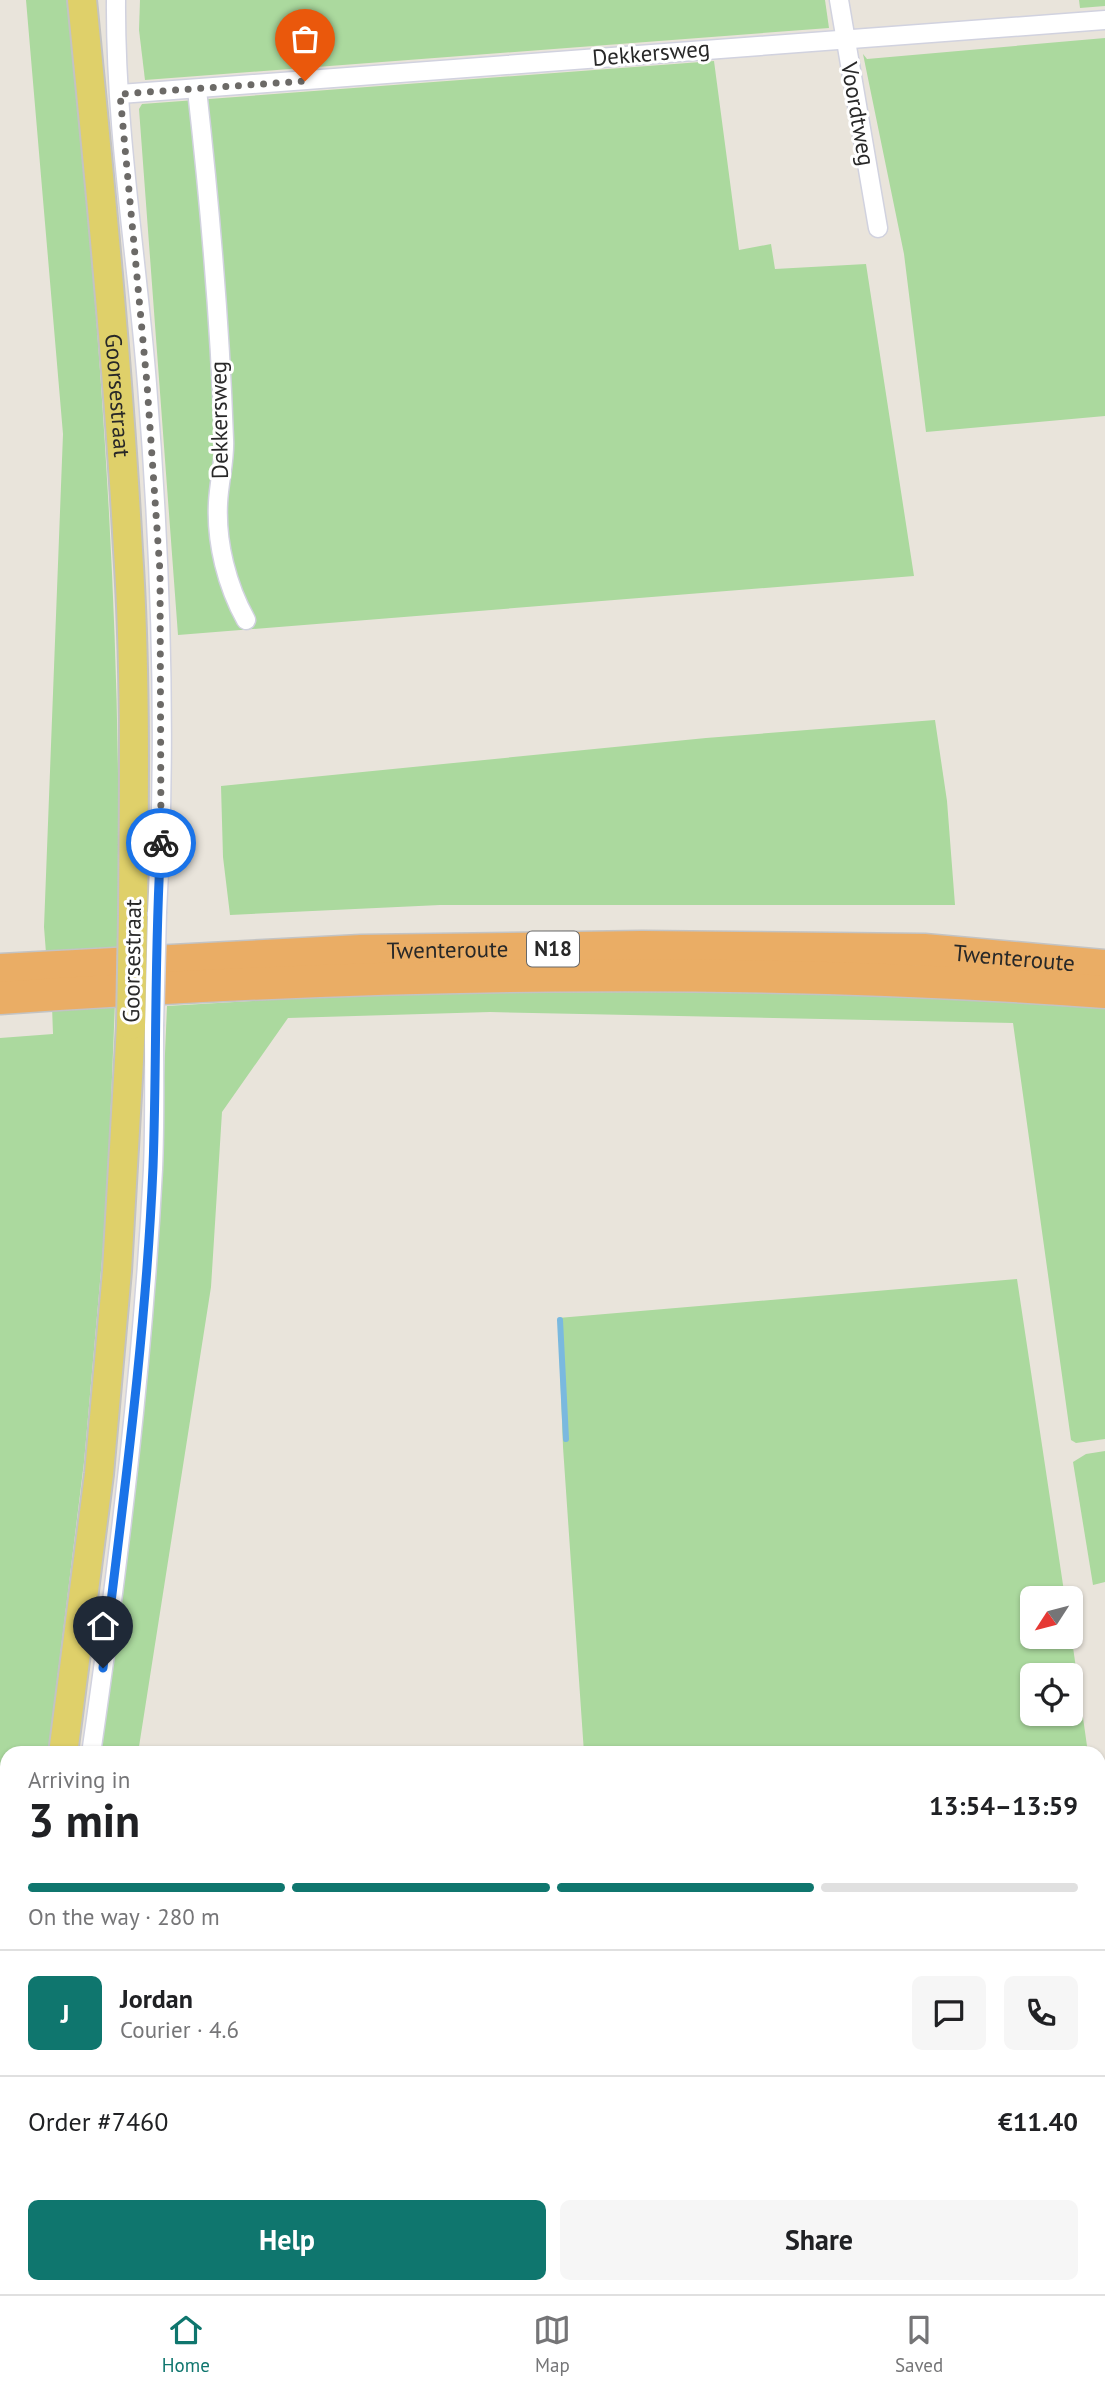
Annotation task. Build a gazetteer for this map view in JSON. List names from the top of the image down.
{
  "streets": {
    "highway": ["N18", "Twenteroute"],
    "main road": ["Goorsestraat"],
    "street": ["Dekkersweg", "Voordtweg"]
  },
  "crossings": [
    ["Dekkersweg", "Voordtweg"],
    ["Dekkersweg", "Goorsestraat"]
  ],
  "north": "bottom left",
  "page": {
    "heading": ["3 min", "Arriving in", "13:54–13:59"],
    "panel": [
      "Jordan",
      "Courier · 4.6",
      "Order #7460",
      "€11.40"
    ],
    "bar": "On the way · 280 m",
    "round": "J",
    "buttons": ["Help", "Share"],
    "tabs": ["Home", "Map", "Saved"]
  }
}
